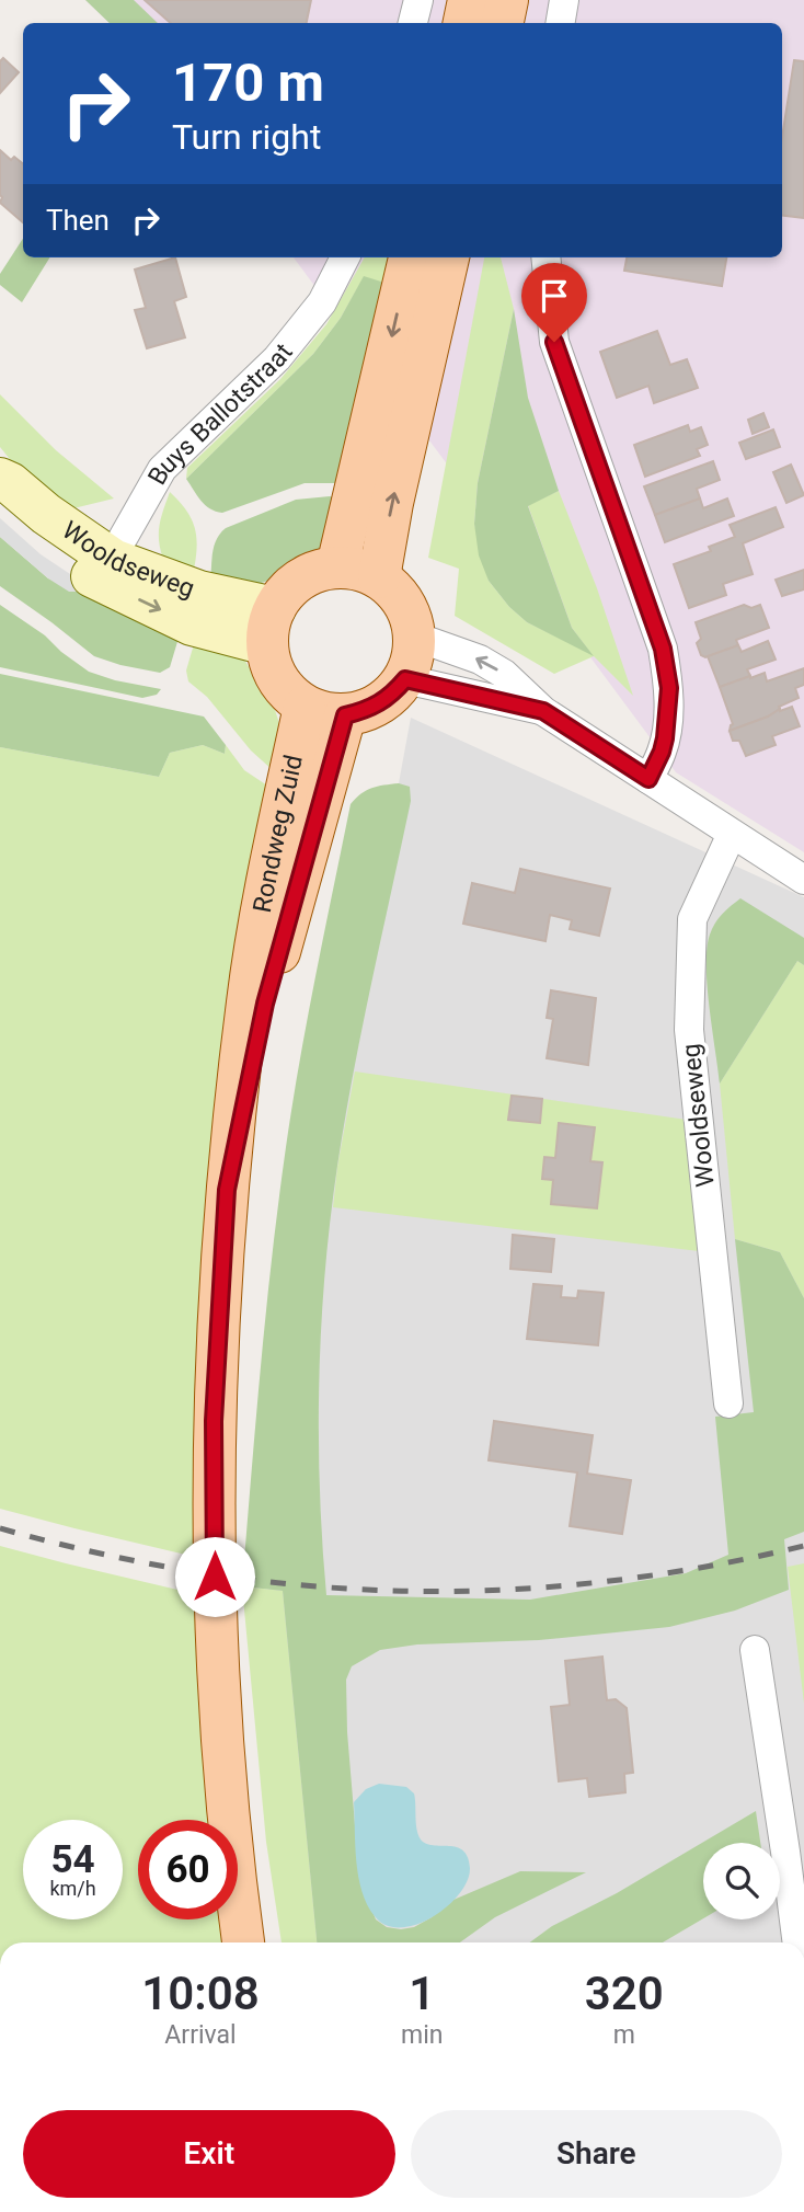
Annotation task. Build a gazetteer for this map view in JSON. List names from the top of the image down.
{
  "streets": {
    "main road": ["Wooldseweg", "Rondweg Zuid"],
    "street": ["Buys Ballotstraat"]
  },
  "crossings": [
    ["Buys Ballotstraat", "Wooldseweg"],
    ["Wooldseweg", "Rondweg Zuid"]
  ],
  "page": {
    "turn": ["170 m", "Turn right"],
    "then": "Then",
    "speed": "54 km/h",
    "limit": "60",
    "eta": [
      "10:08",
      "Arrival",
      "1",
      "min",
      "320",
      "m"
    ],
    "buttons": ["Exit", "Share"]
  }
}
